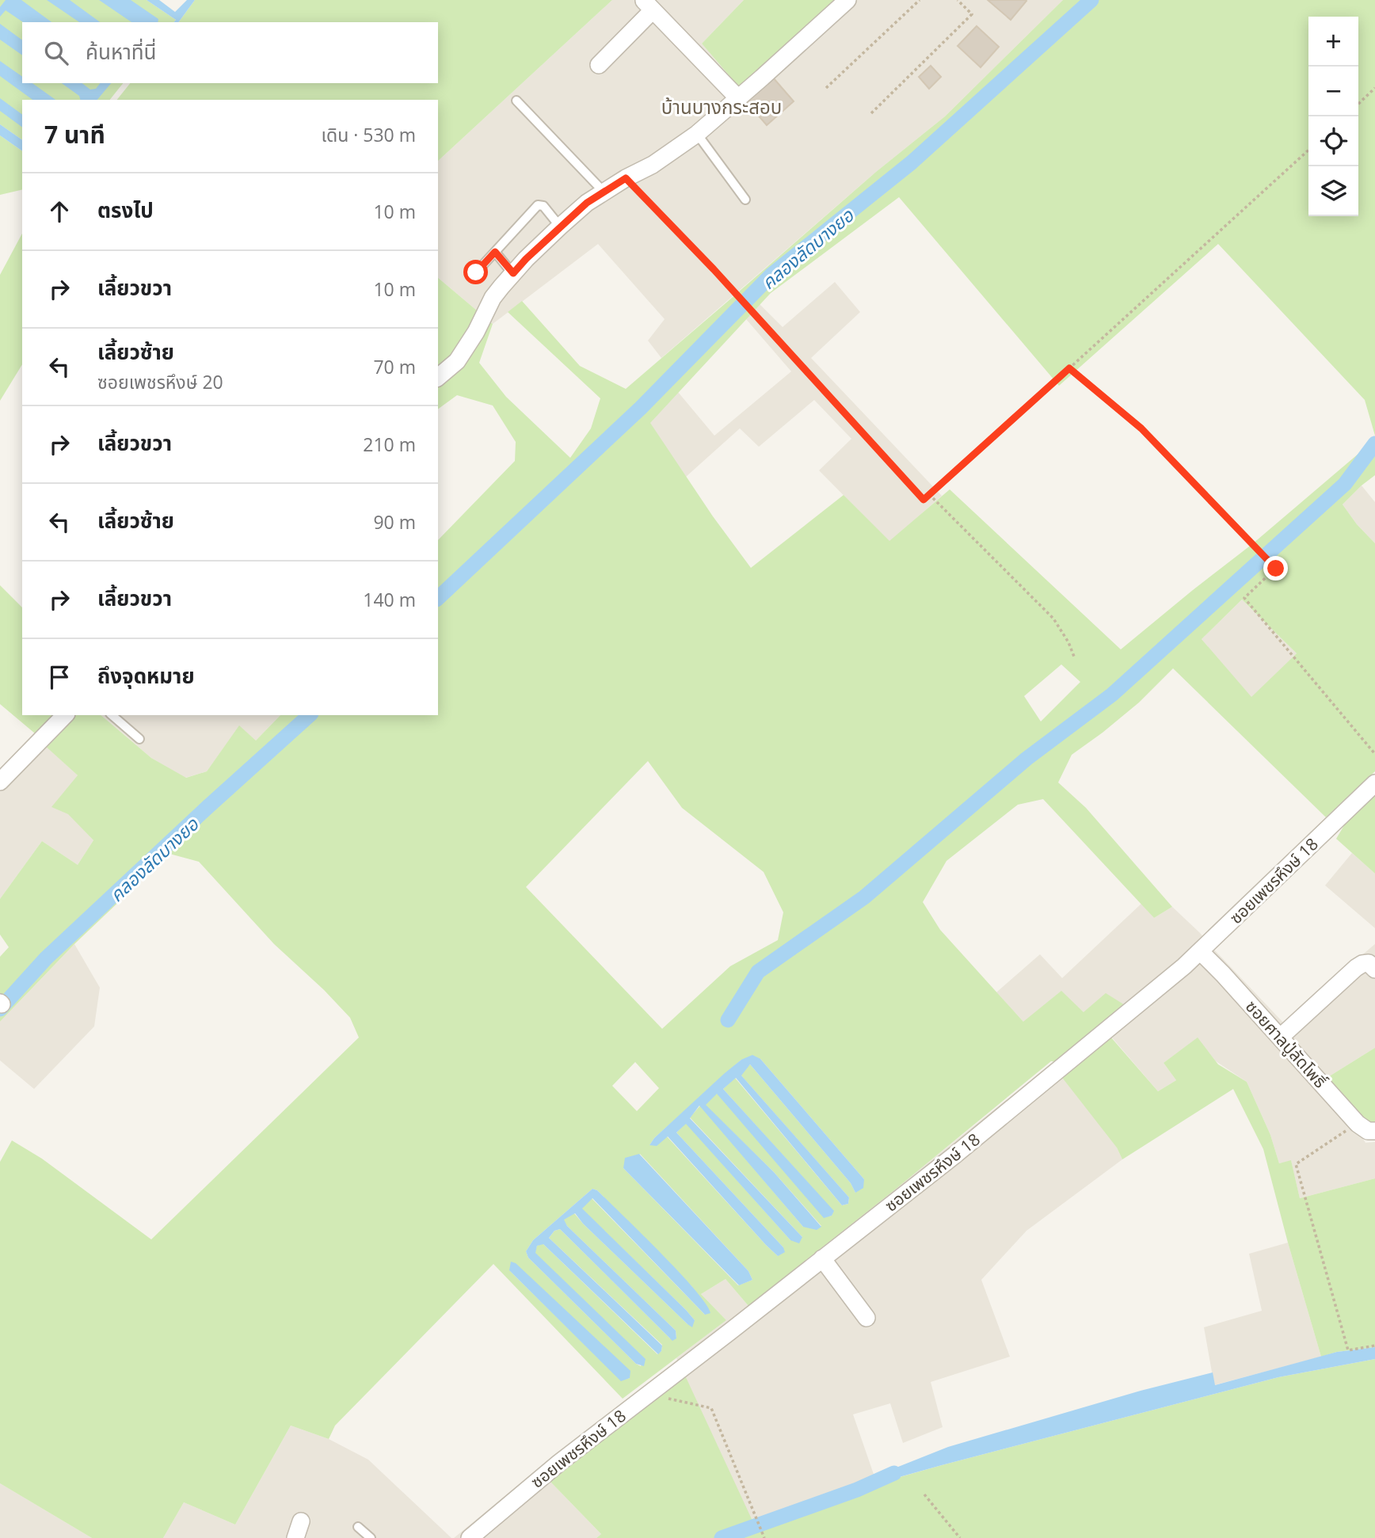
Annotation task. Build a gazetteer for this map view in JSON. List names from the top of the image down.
{
  "streets": {
    "street": ["ซอยเพชรหึงษ์ 18", "ซอยศาลปู่ลัดโพธิ์"]
  },
  "crossings": [
    ["ซอยเพชรหึงษ์ 18", "ซอยศาลปู่ลัดโพธิ์"]
  ],
  "districts": ["บ้านบางกระสอบ"],
  "water": ["คลองลัดบางยอ"],
  "page": {
    "map_buttons": ["+", "−"],
    "search": "ค้นหาที่นี่",
    "heading": ["7 นาที", "เดิน · 530 m"],
    "list": [
      ["ตรงไป", "10 m"],
      ["เลี้ยวขวา", "10 m"],
      ["เลี้ยวซ้าย", "ซอยเพชรหึงษ์ 20", "70 m"],
      ["เลี้ยวขวา", "210 m"],
      ["เลี้ยวซ้าย", "90 m"],
      ["เลี้ยวขวา", "140 m"],
      "ถึงจุดหมาย"
    ]
  }
}
